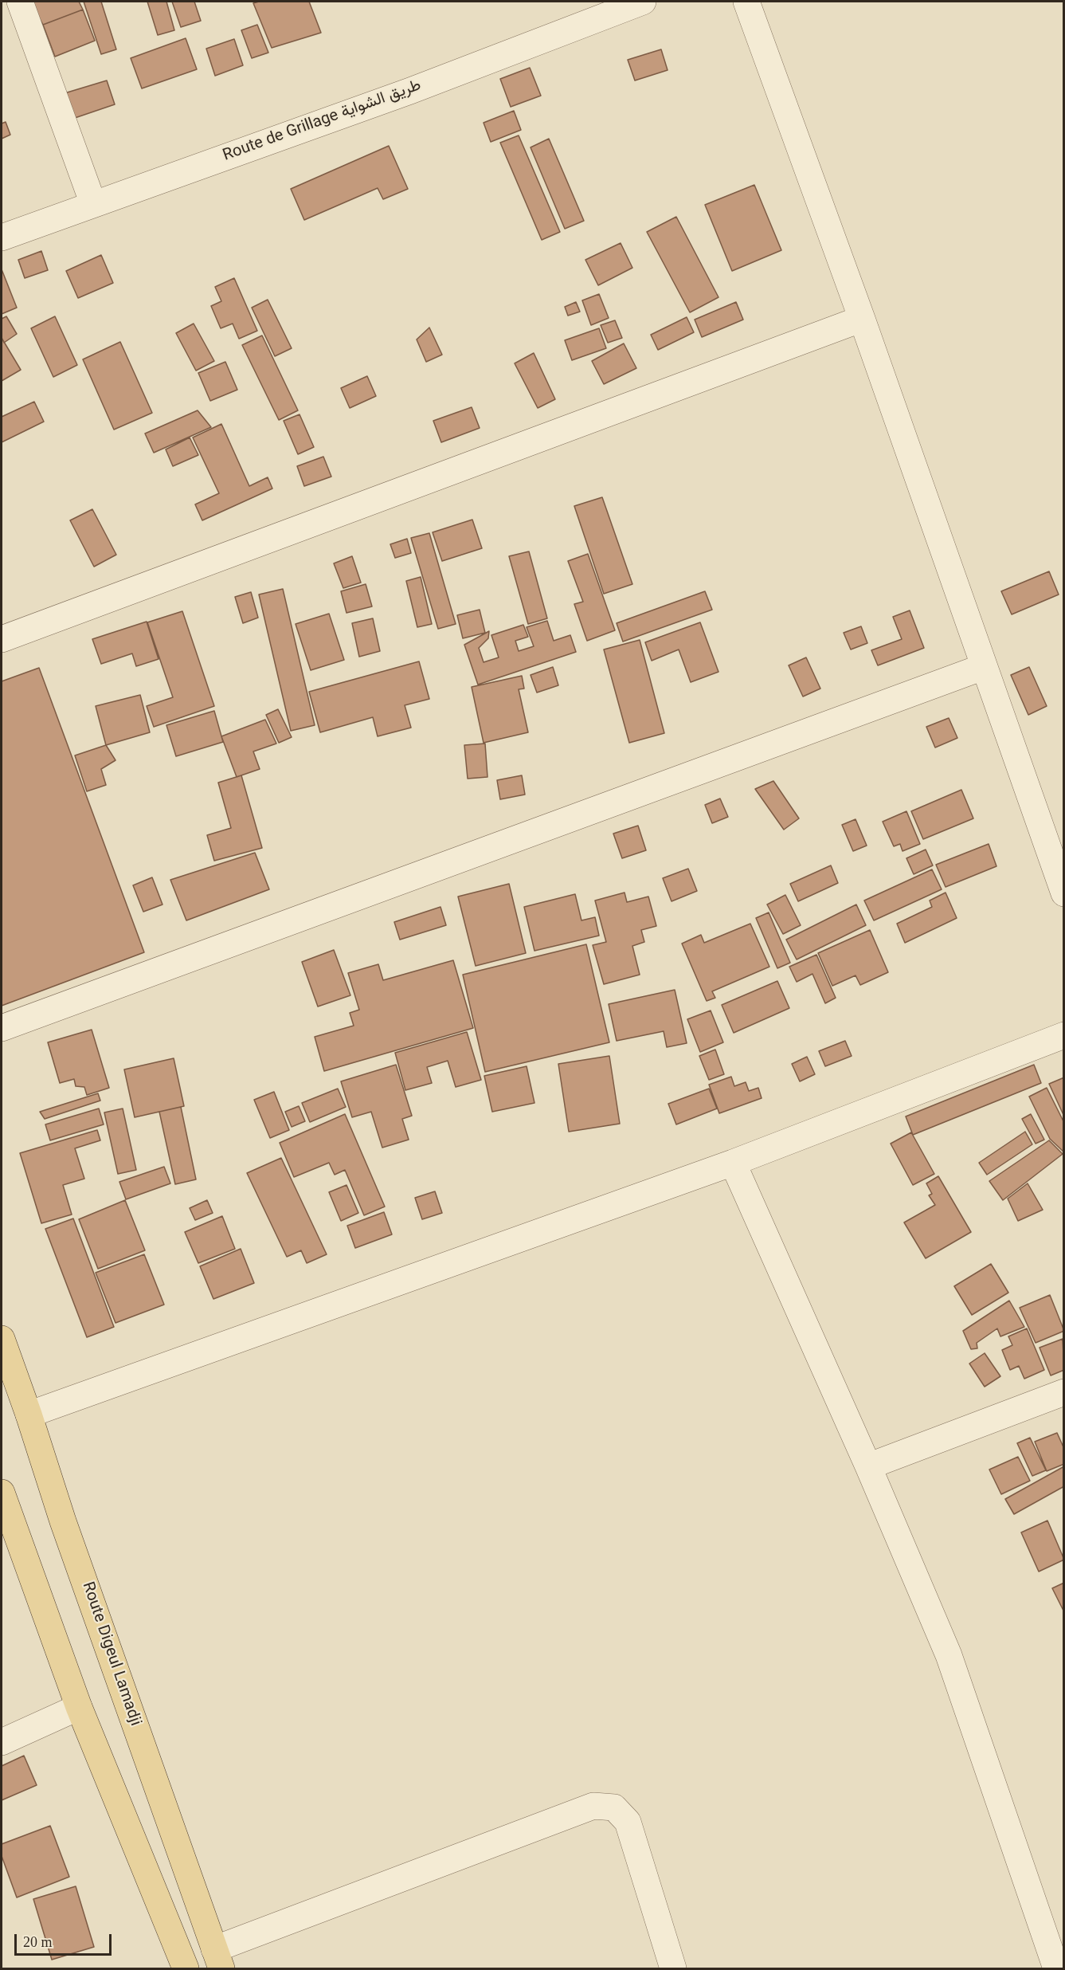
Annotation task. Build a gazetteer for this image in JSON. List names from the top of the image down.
{
  "streets": {
    "main road": ["Route Digeul Lamadji"],
    "street": ["Route de Grillage طريق الشواية"]
  },
  "scale_bar": "20 m"
}
